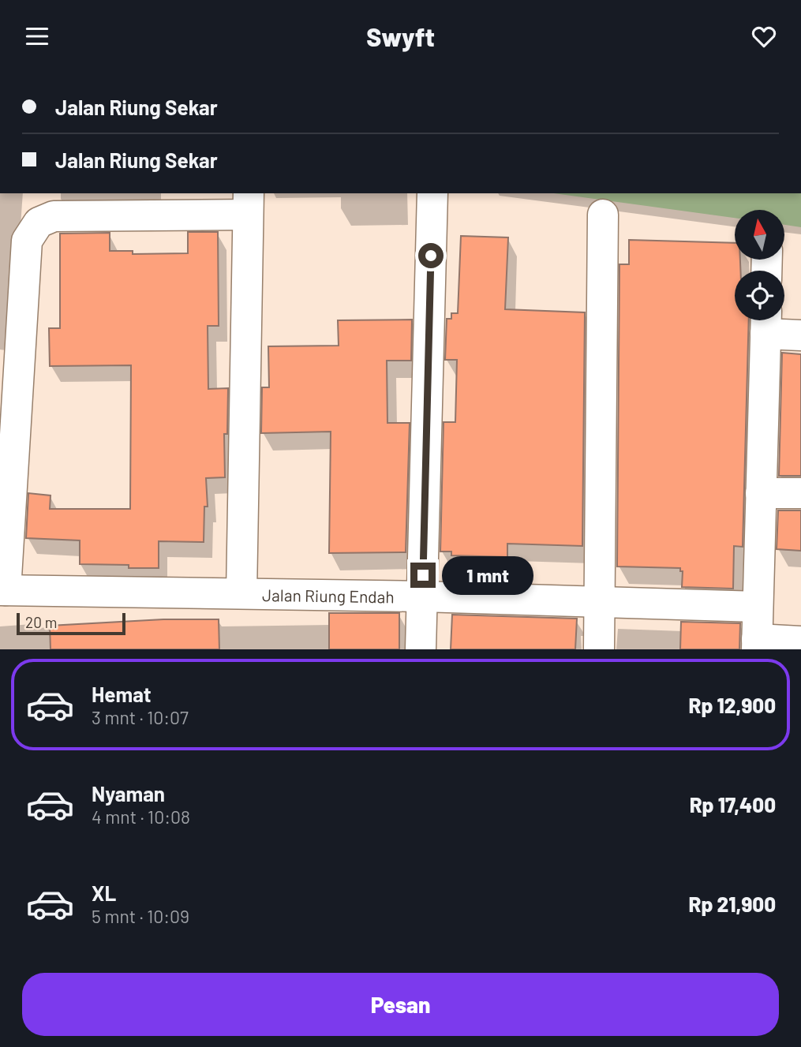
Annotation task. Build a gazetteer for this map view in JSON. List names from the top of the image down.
{
  "streets": {
    "street": ["Jalan Riung Endah"]
  },
  "scale_bar": "20 m",
  "north": "top",
  "page": {
    "header": "Swyft",
    "banner": ["Jalan Riung Sekar", "Jalan Riung Sekar"],
    "bubble": "1 mnt",
    "scale": "20 m",
    "list": [
      {
        "name": "Hemat",
        "note": "3 mnt · 10:07",
        "value": "Rp 12,900"
      },
      {
        "name": "Nyaman",
        "note": "4 mnt · 10:08",
        "value": "Rp 17,400"
      },
      {
        "name": "XL",
        "note": "5 mnt · 10:09",
        "value": "Rp 21,900"
      }
    ],
    "buttons": "Pesan"
  }
}
